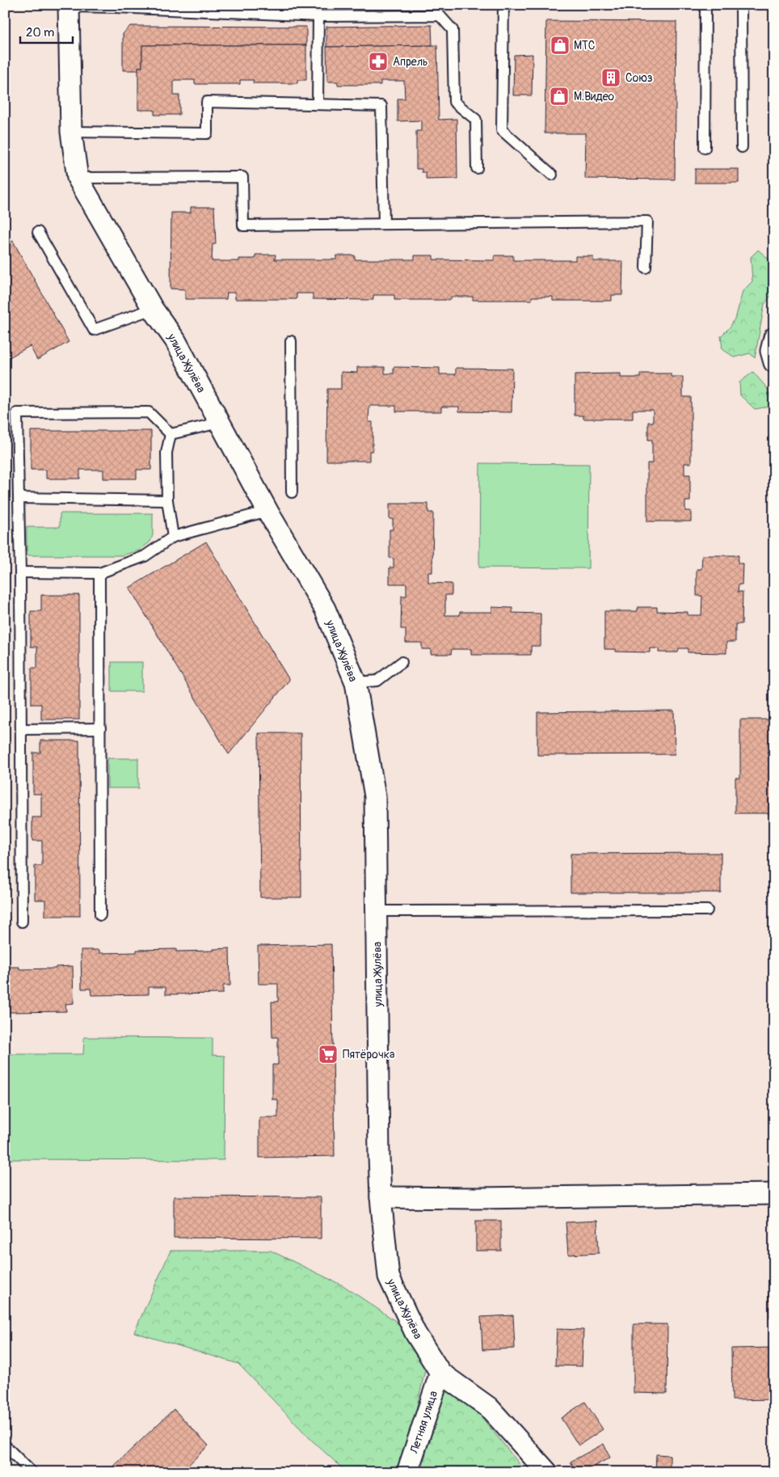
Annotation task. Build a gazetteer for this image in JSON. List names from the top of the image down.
{
  "streets": {
    "street": ["улица Жулёва", "Летняя улица"]
  },
  "crossings": [
    ["улица Жулёва", "Летняя улица"]
  ],
  "places": {
    "shop": ["МТС", "М.Видео"],
    "pharmacy": ["Апрель"],
    "building": ["Союз"],
    "supermarket": ["Пятёрочка"]
  },
  "scale_bar": "20 m"
}
